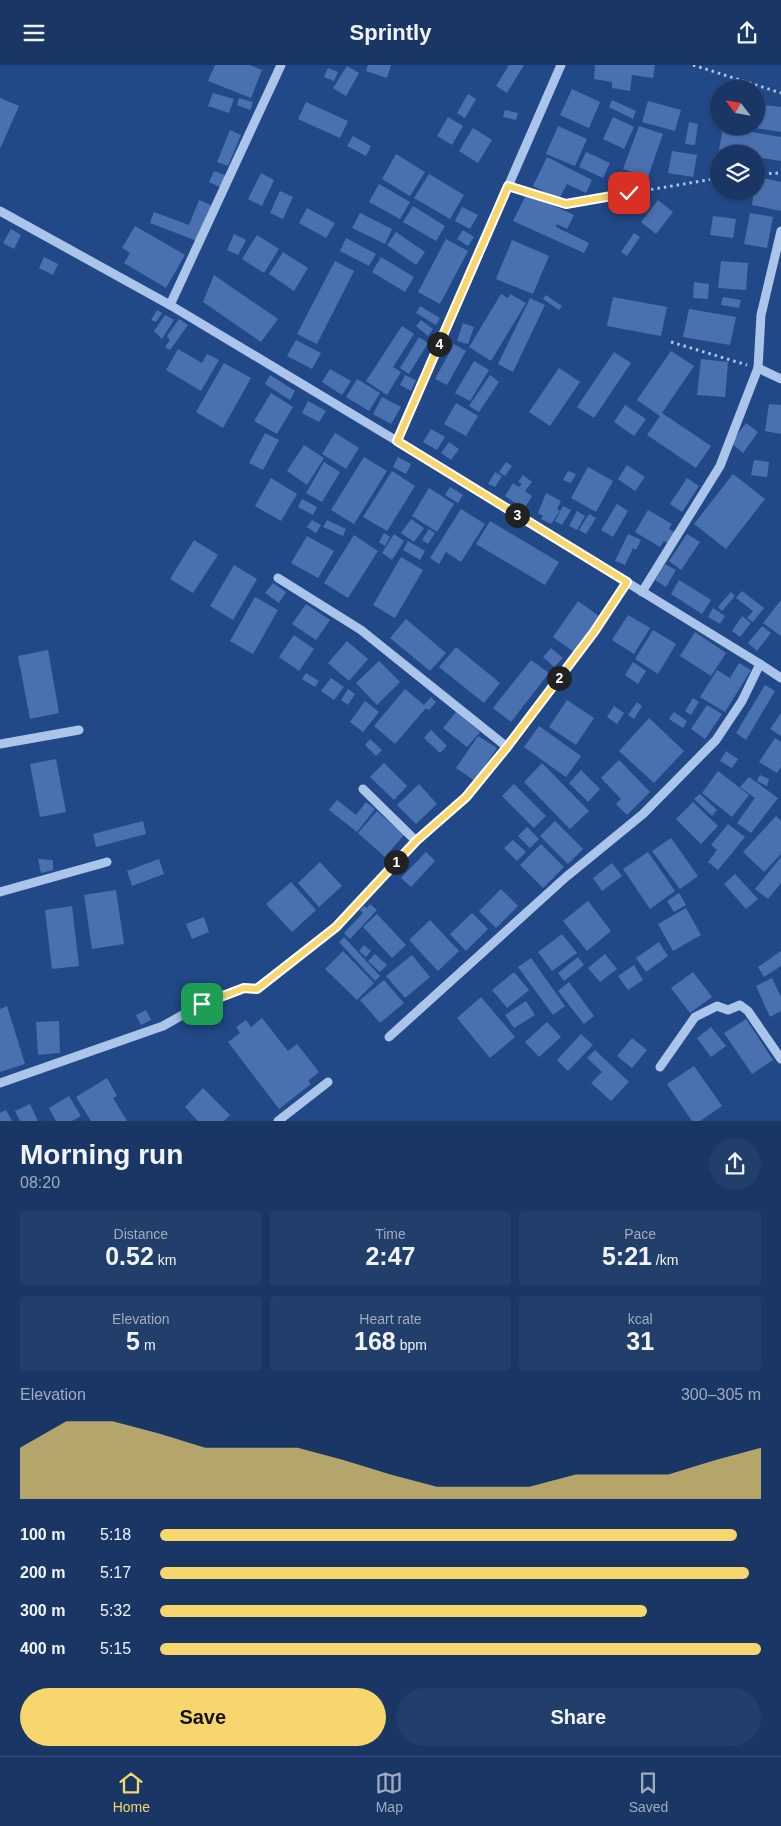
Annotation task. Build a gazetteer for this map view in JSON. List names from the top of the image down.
{
  "north": "top left",
  "page": {
    "header": "Sprintly",
    "pins": [
      "4",
      "3",
      "2",
      "1"
    ],
    "heading": ["Morning run", "08:20"],
    "stats": [
      ["Distance", "0.52 km"],
      ["Time", "2:47"],
      ["Pace", "5:21 /km"],
      ["Elevation", "5 m"],
      ["Heart rate", "168 bpm"],
      ["kcal", "31"]
    ],
    "chart": ["Elevation", "300–305 m"],
    "list": [
      {
        "name": "100 m",
        "note": "5:18"
      },
      {
        "name": "200 m",
        "note": "5:17"
      },
      {
        "name": "300 m",
        "note": "5:32"
      },
      {
        "name": "400 m",
        "note": "5:15"
      }
    ],
    "buttons": ["Save", "Share"],
    "tabs": ["Home", "Map", "Saved"]
  }
}
